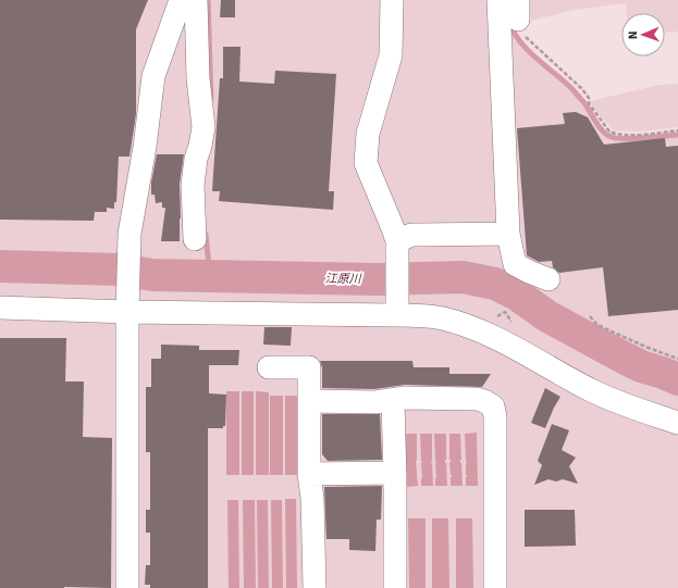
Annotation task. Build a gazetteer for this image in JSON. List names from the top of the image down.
{
  "water": ["江原川"],
  "north": "left"
}
